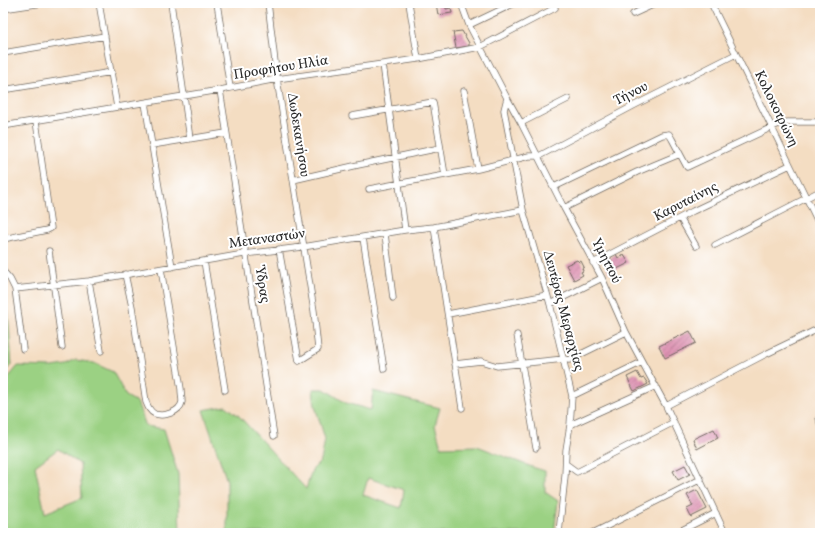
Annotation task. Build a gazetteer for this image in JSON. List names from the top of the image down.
{
  "streets": {
    "street": [
      "Προφήτου Ηλία",
      "Τήνου",
      "Κολοκοτρώνη",
      "Δωδεκανήσου",
      "Καρυταίνης",
      "Μεταναστών",
      "Υμηττού",
      "Ύδρας",
      "Δευτέρας Μεραρχίας"
    ]
  },
  "crossings": [
    ["Προφήτου Ηλία", "Δωδεκανήσου"],
    ["Προφήτου Ηλία", "Υμηττού"],
    ["Προφήτου Ηλία", "Ύδρας"],
    ["Τήνου", "Κολοκοτρώνη"],
    ["Τήνου", "Υμηττού"],
    ["Τήνου", "Δευτέρας Μεραρχίας"],
    ["Κολοκοτρώνη", "Καρυταίνης"],
    ["Δωδεκανήσου", "Μεταναστών"],
    ["Καρυταίνης", "Υμηττού"],
    ["Μεταναστών", "Ύδρας"],
    ["Μεταναστών", "Δευτέρας Μεραρχίας"],
    ["Υμηττού", "Δευτέρας Μεραρχίας"]
  ]
}
